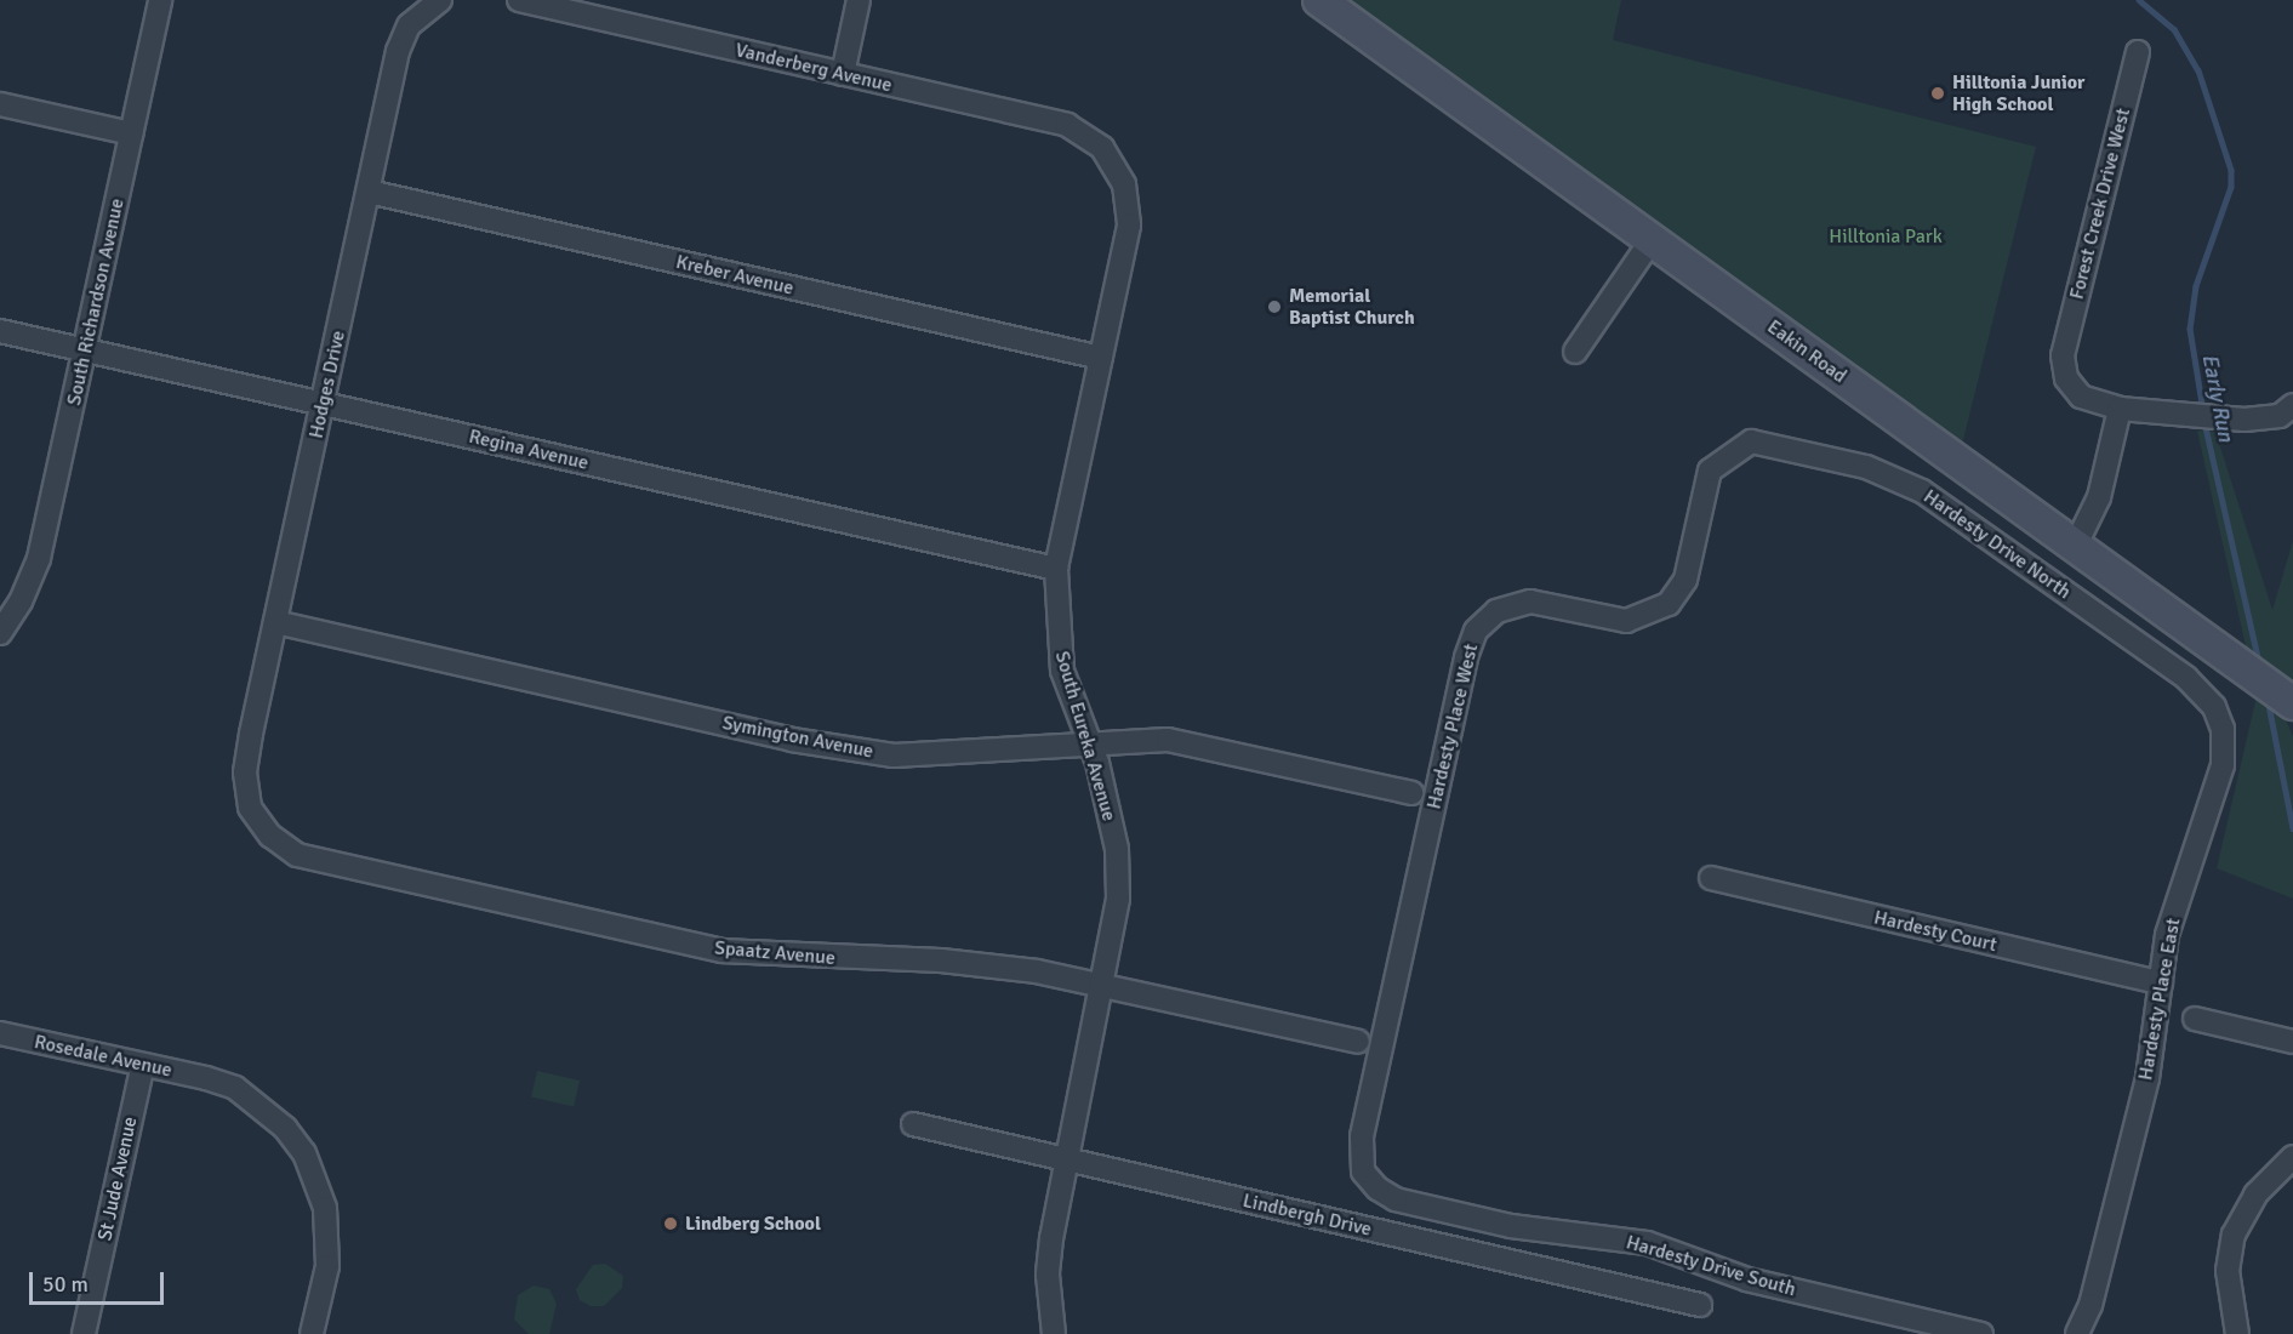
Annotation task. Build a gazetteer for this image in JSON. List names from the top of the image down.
{
  "streets": {
    "street": [
      "Vanderberg Avenue",
      "Forest Creek Drive West",
      "Kreber Avenue",
      "South Richardson Avenue",
      "Eakin Road",
      "Hodges Drive",
      "Regina Avenue",
      "Hardesty Drive North",
      "Hardesty Place West",
      "South Eureka Avenue",
      "Symington Avenue",
      "Hardesty Court",
      "Spaatz Avenue",
      "Hardesty Place East",
      "Rosedale Avenue",
      "St Jude Avenue",
      "Lindbergh Drive",
      "Hardesty Drive South"
    ]
  },
  "crossings": [
    ["Vanderberg Avenue", "South Eureka Avenue"],
    ["Kreber Avenue", "Hodges Drive"],
    ["Kreber Avenue", "South Eureka Avenue"],
    ["South Richardson Avenue", "Regina Avenue"],
    ["Hodges Drive", "Regina Avenue"],
    ["Hodges Drive", "Symington Avenue"],
    ["Hodges Drive", "Spaatz Avenue"],
    ["Regina Avenue", "South Eureka Avenue"],
    ["Hardesty Drive North", "Hardesty Place West"],
    ["Hardesty Drive North", "Hardesty Place East"],
    ["Hardesty Place West", "Hardesty Drive South"],
    ["South Eureka Avenue", "Symington Avenue"],
    ["South Eureka Avenue", "Spaatz Avenue"],
    ["South Eureka Avenue", "Lindbergh Drive"],
    ["Hardesty Court", "Hardesty Place East"],
    ["Rosedale Avenue", "St Jude Avenue"]
  ],
  "water": ["Early Run"],
  "parks": ["Hilltonia Park"],
  "places": ["Hilltonia Junior High School", "Memorial Baptist Church", "Lindberg School"],
  "scale_bar": "50 m"
}
